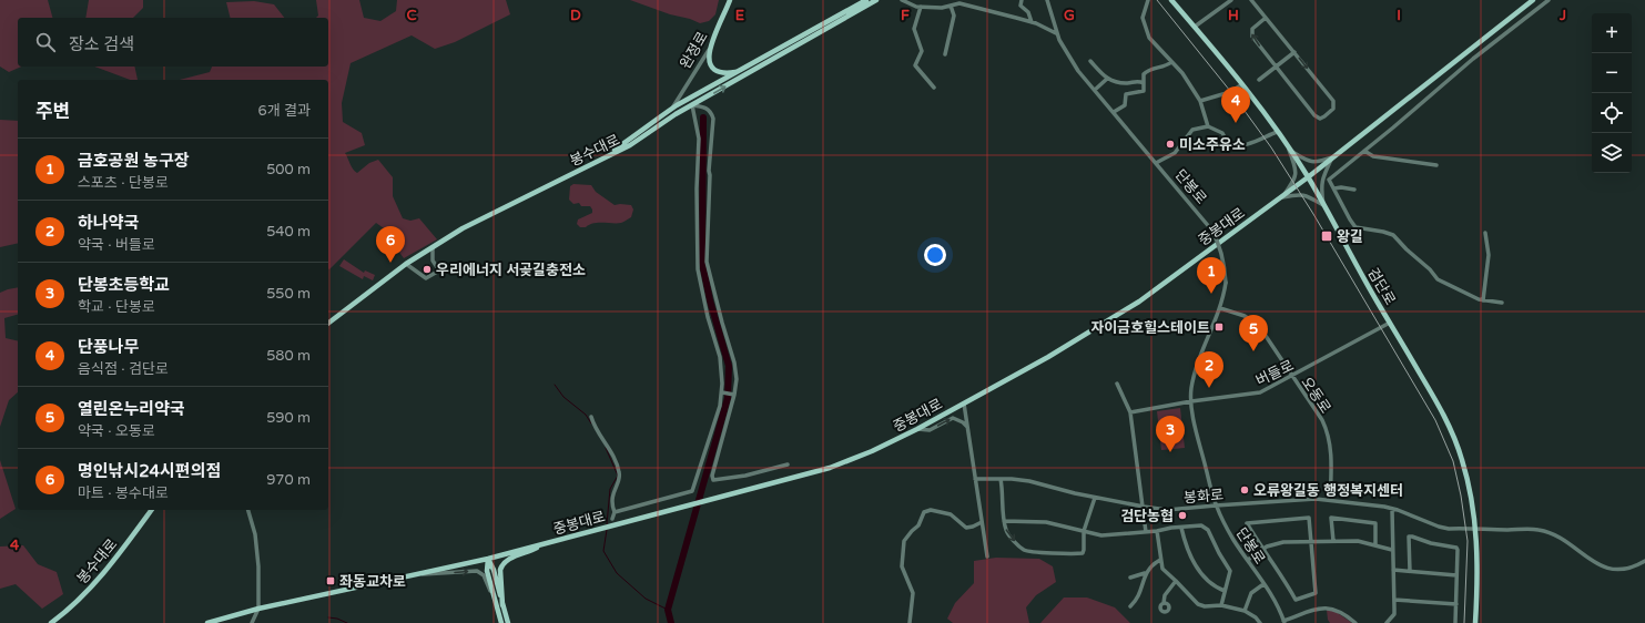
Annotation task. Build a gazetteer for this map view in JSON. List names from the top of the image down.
{
  "streets": {
    "main road": [
      "완정로",
      "봉수대로",
      "중봉대로",
      "검단로"
    ],
    "street": [
      "단봉로",
      "버들로",
      "오동로",
      "봉화로"
    ]
  },
  "crossings": [
    ["단봉로", "버들로"],
    ["단봉로", "오동로"],
    ["단봉로", "봉화로"],
    ["중봉대로", "검단로"],
    ["검단로", "버들로"],
    ["검단로", "봉화로"],
    ["버들로", "오동로"],
    ["오동로", "봉화로"]
  ],
  "places": {
    "other": [
      "미소주유소",
      "우리에너지 서곶길충전소",
      "오류왕길동 행정복지센터",
      "검단농협"
    ],
    "transit": ["왕길", "자이금호힐스테이트", "좌동교차로"]
  },
  "page": {
    "map_buttons": ["+", "−"],
    "search": "장소 검색",
    "heading": ["주변", "6개 결과"],
    "pins": [
      "4",
      "6",
      "1",
      "5",
      "2",
      "3"
    ],
    "list": [
      {
        "mark": "1",
        "name": "금호공원 농구장",
        "note": "스포츠 · 단봉로",
        "value": "500 m"
      },
      {
        "mark": "2",
        "name": "하나약국",
        "note": "약국 · 버들로",
        "value": "540 m"
      },
      {
        "mark": "3",
        "name": "단봉초등학교",
        "note": "학교 · 단봉로",
        "value": "550 m"
      },
      {
        "mark": "4",
        "name": "단풍나무",
        "note": "음식점 · 검단로",
        "value": "580 m"
      },
      {
        "mark": "5",
        "name": "열린온누리약국",
        "note": "약국 · 오동로",
        "value": "590 m"
      },
      {
        "mark": "6",
        "name": "명인낚시24시편의점",
        "note": "마트 · 봉수대로",
        "value": "970 m"
      }
    ]
  },
  "grid": {
    "columns": [
      "C",
      "D",
      "E",
      "F",
      "G",
      "H",
      "I",
      "J"
    ],
    "rows": ["4"]
  }
}
